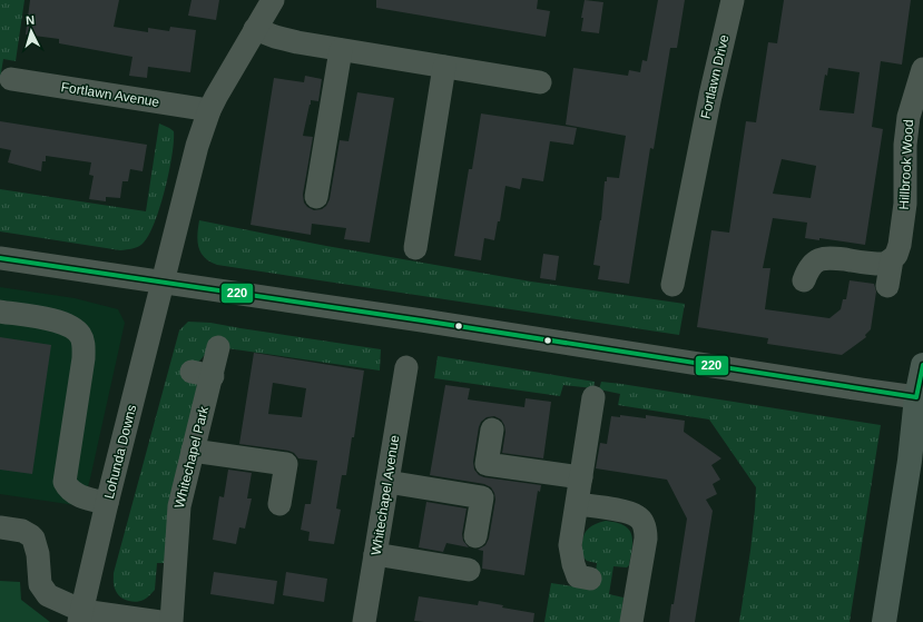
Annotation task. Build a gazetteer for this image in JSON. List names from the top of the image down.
{
  "streets": {
    "street": [
      "Fortlawn Drive",
      "Fortlawn Avenue",
      "Hillbrook Wood",
      "Lohunda Downs",
      "Whitechapel Park",
      "Whitechapel Avenue"
    ]
  },
  "lines": ["transit line 220"],
  "north": "top"
}
